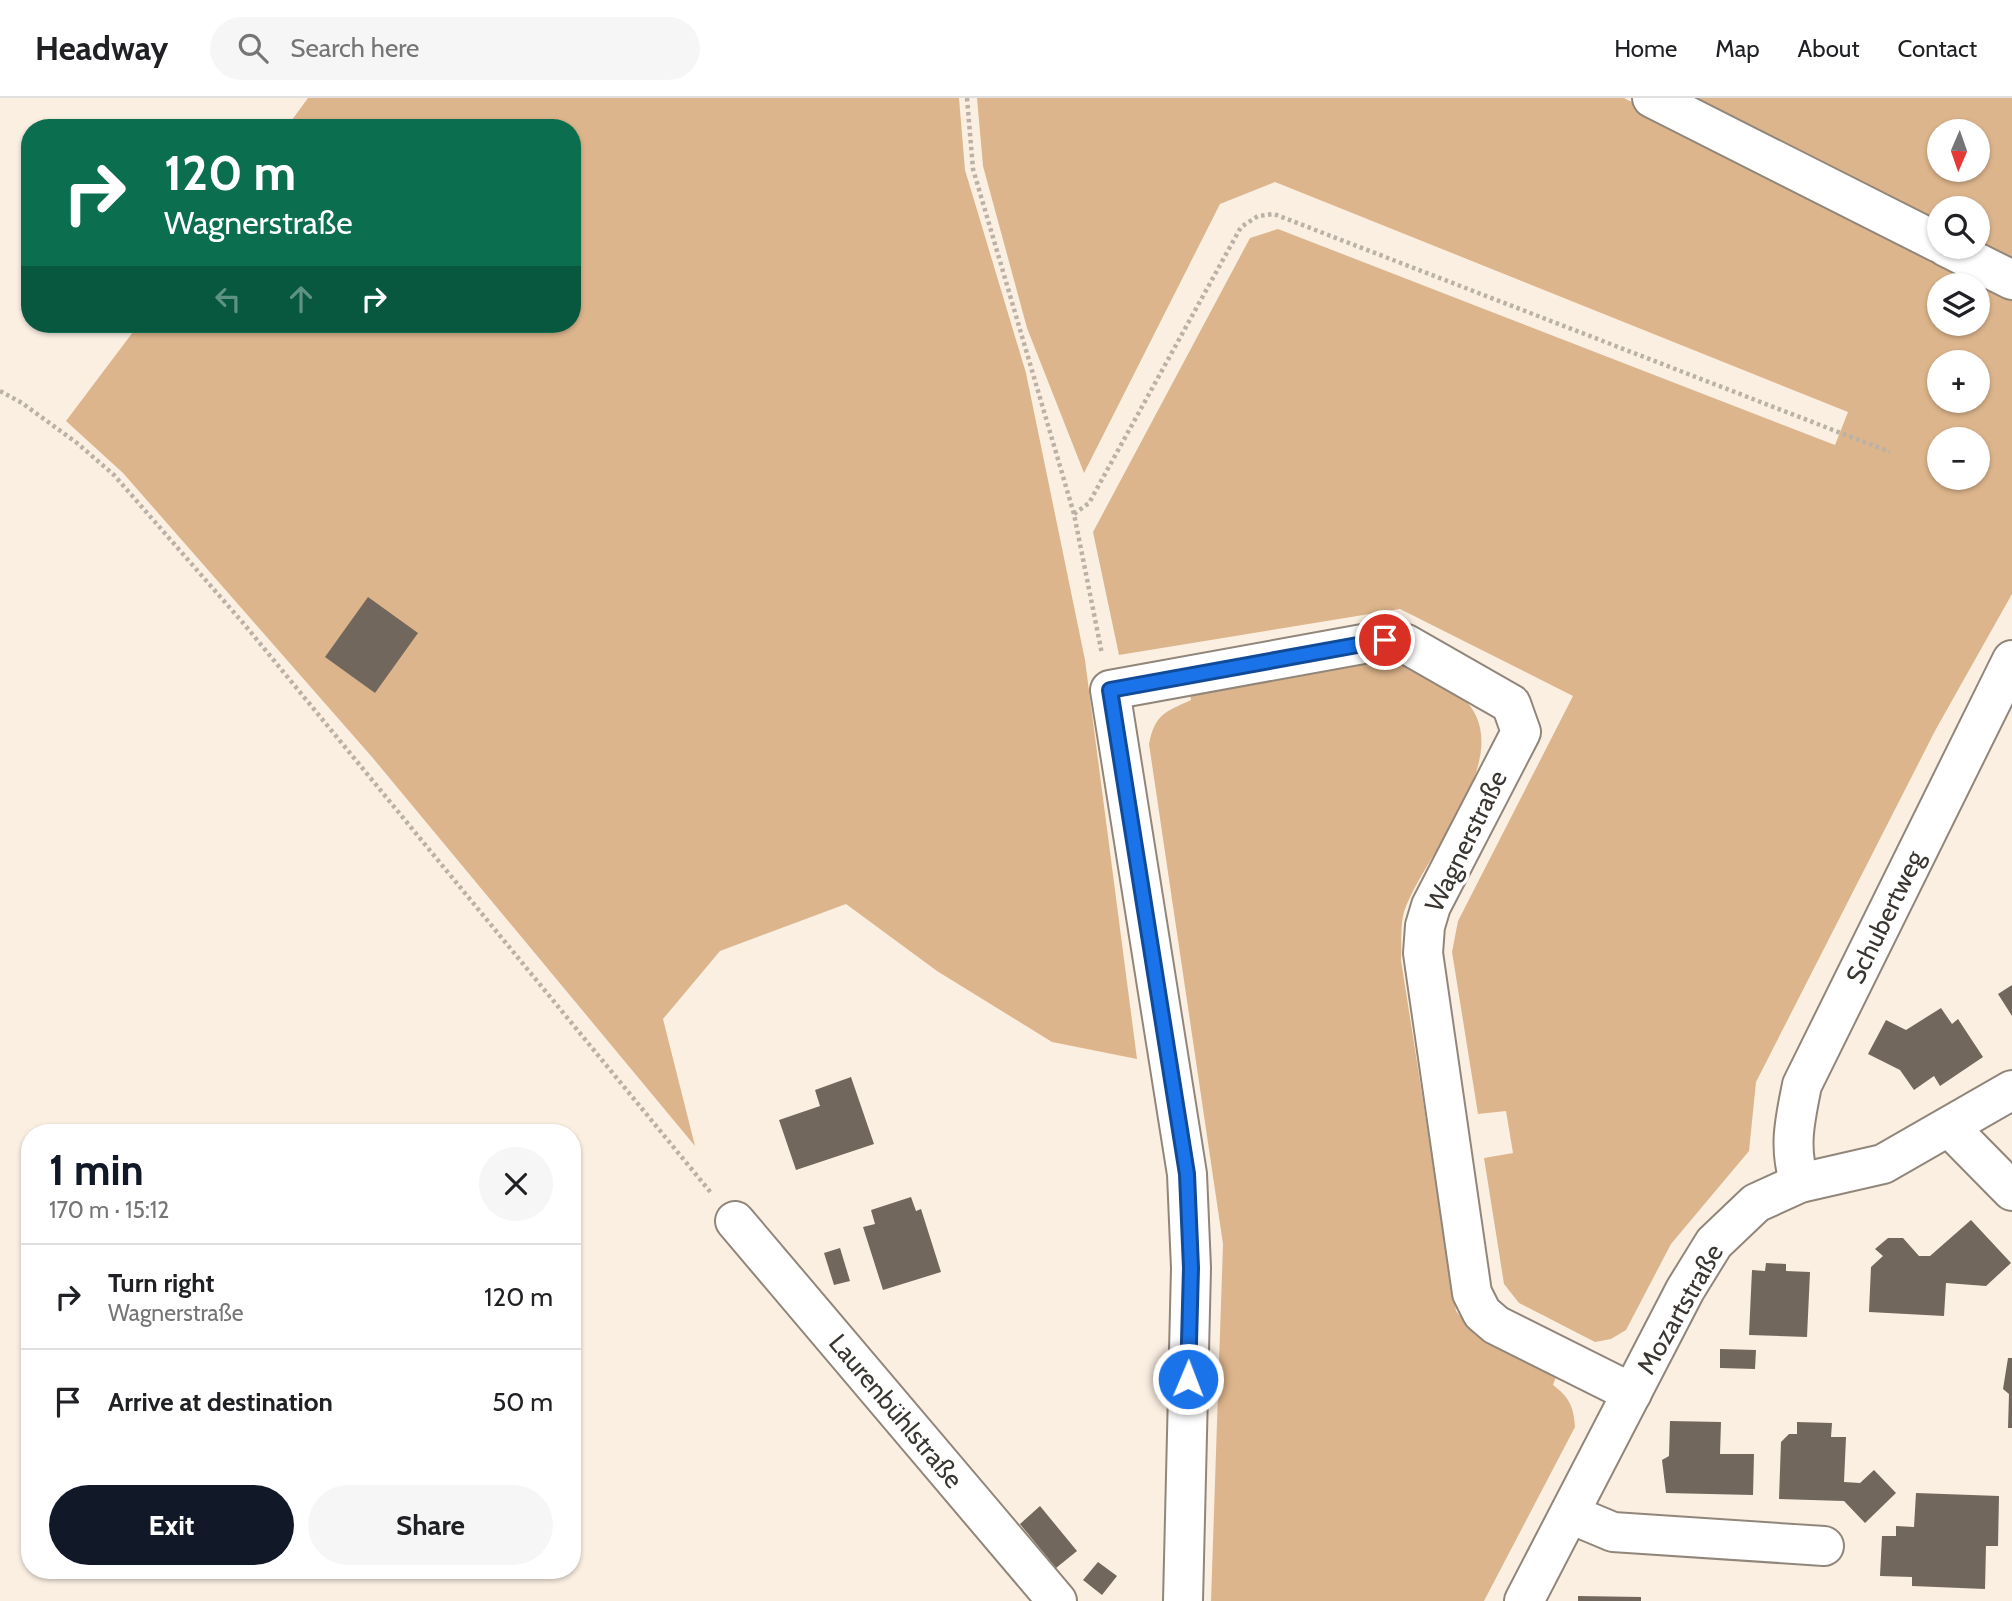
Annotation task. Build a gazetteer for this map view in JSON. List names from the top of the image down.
{
  "streets": {
    "street": [
      "Wagnerstraße",
      "Schubertweg",
      "Mozartstraße",
      "Laurenbühlstraße"
    ]
  },
  "crossings": [
    ["Wagnerstraße", "Mozartstraße"],
    ["Schubertweg", "Mozartstraße"]
  ],
  "north": "bottom",
  "page": {
    "header": "Headway",
    "search": "Search here",
    "nav": [
      "Home",
      "Map",
      "About",
      "Contact"
    ],
    "map_buttons": ["+", "−"],
    "turn": ["120 m", "Wagnerstraße"],
    "heading": ["1 min", "170 m · 15:12"],
    "list": [
      {
        "name": "Turn right",
        "note": "Wagnerstraße",
        "value": "120 m"
      },
      {
        "name": "Arrive at destination",
        "value": "50 m"
      }
    ],
    "buttons": ["Exit", "Share"]
  }
}
